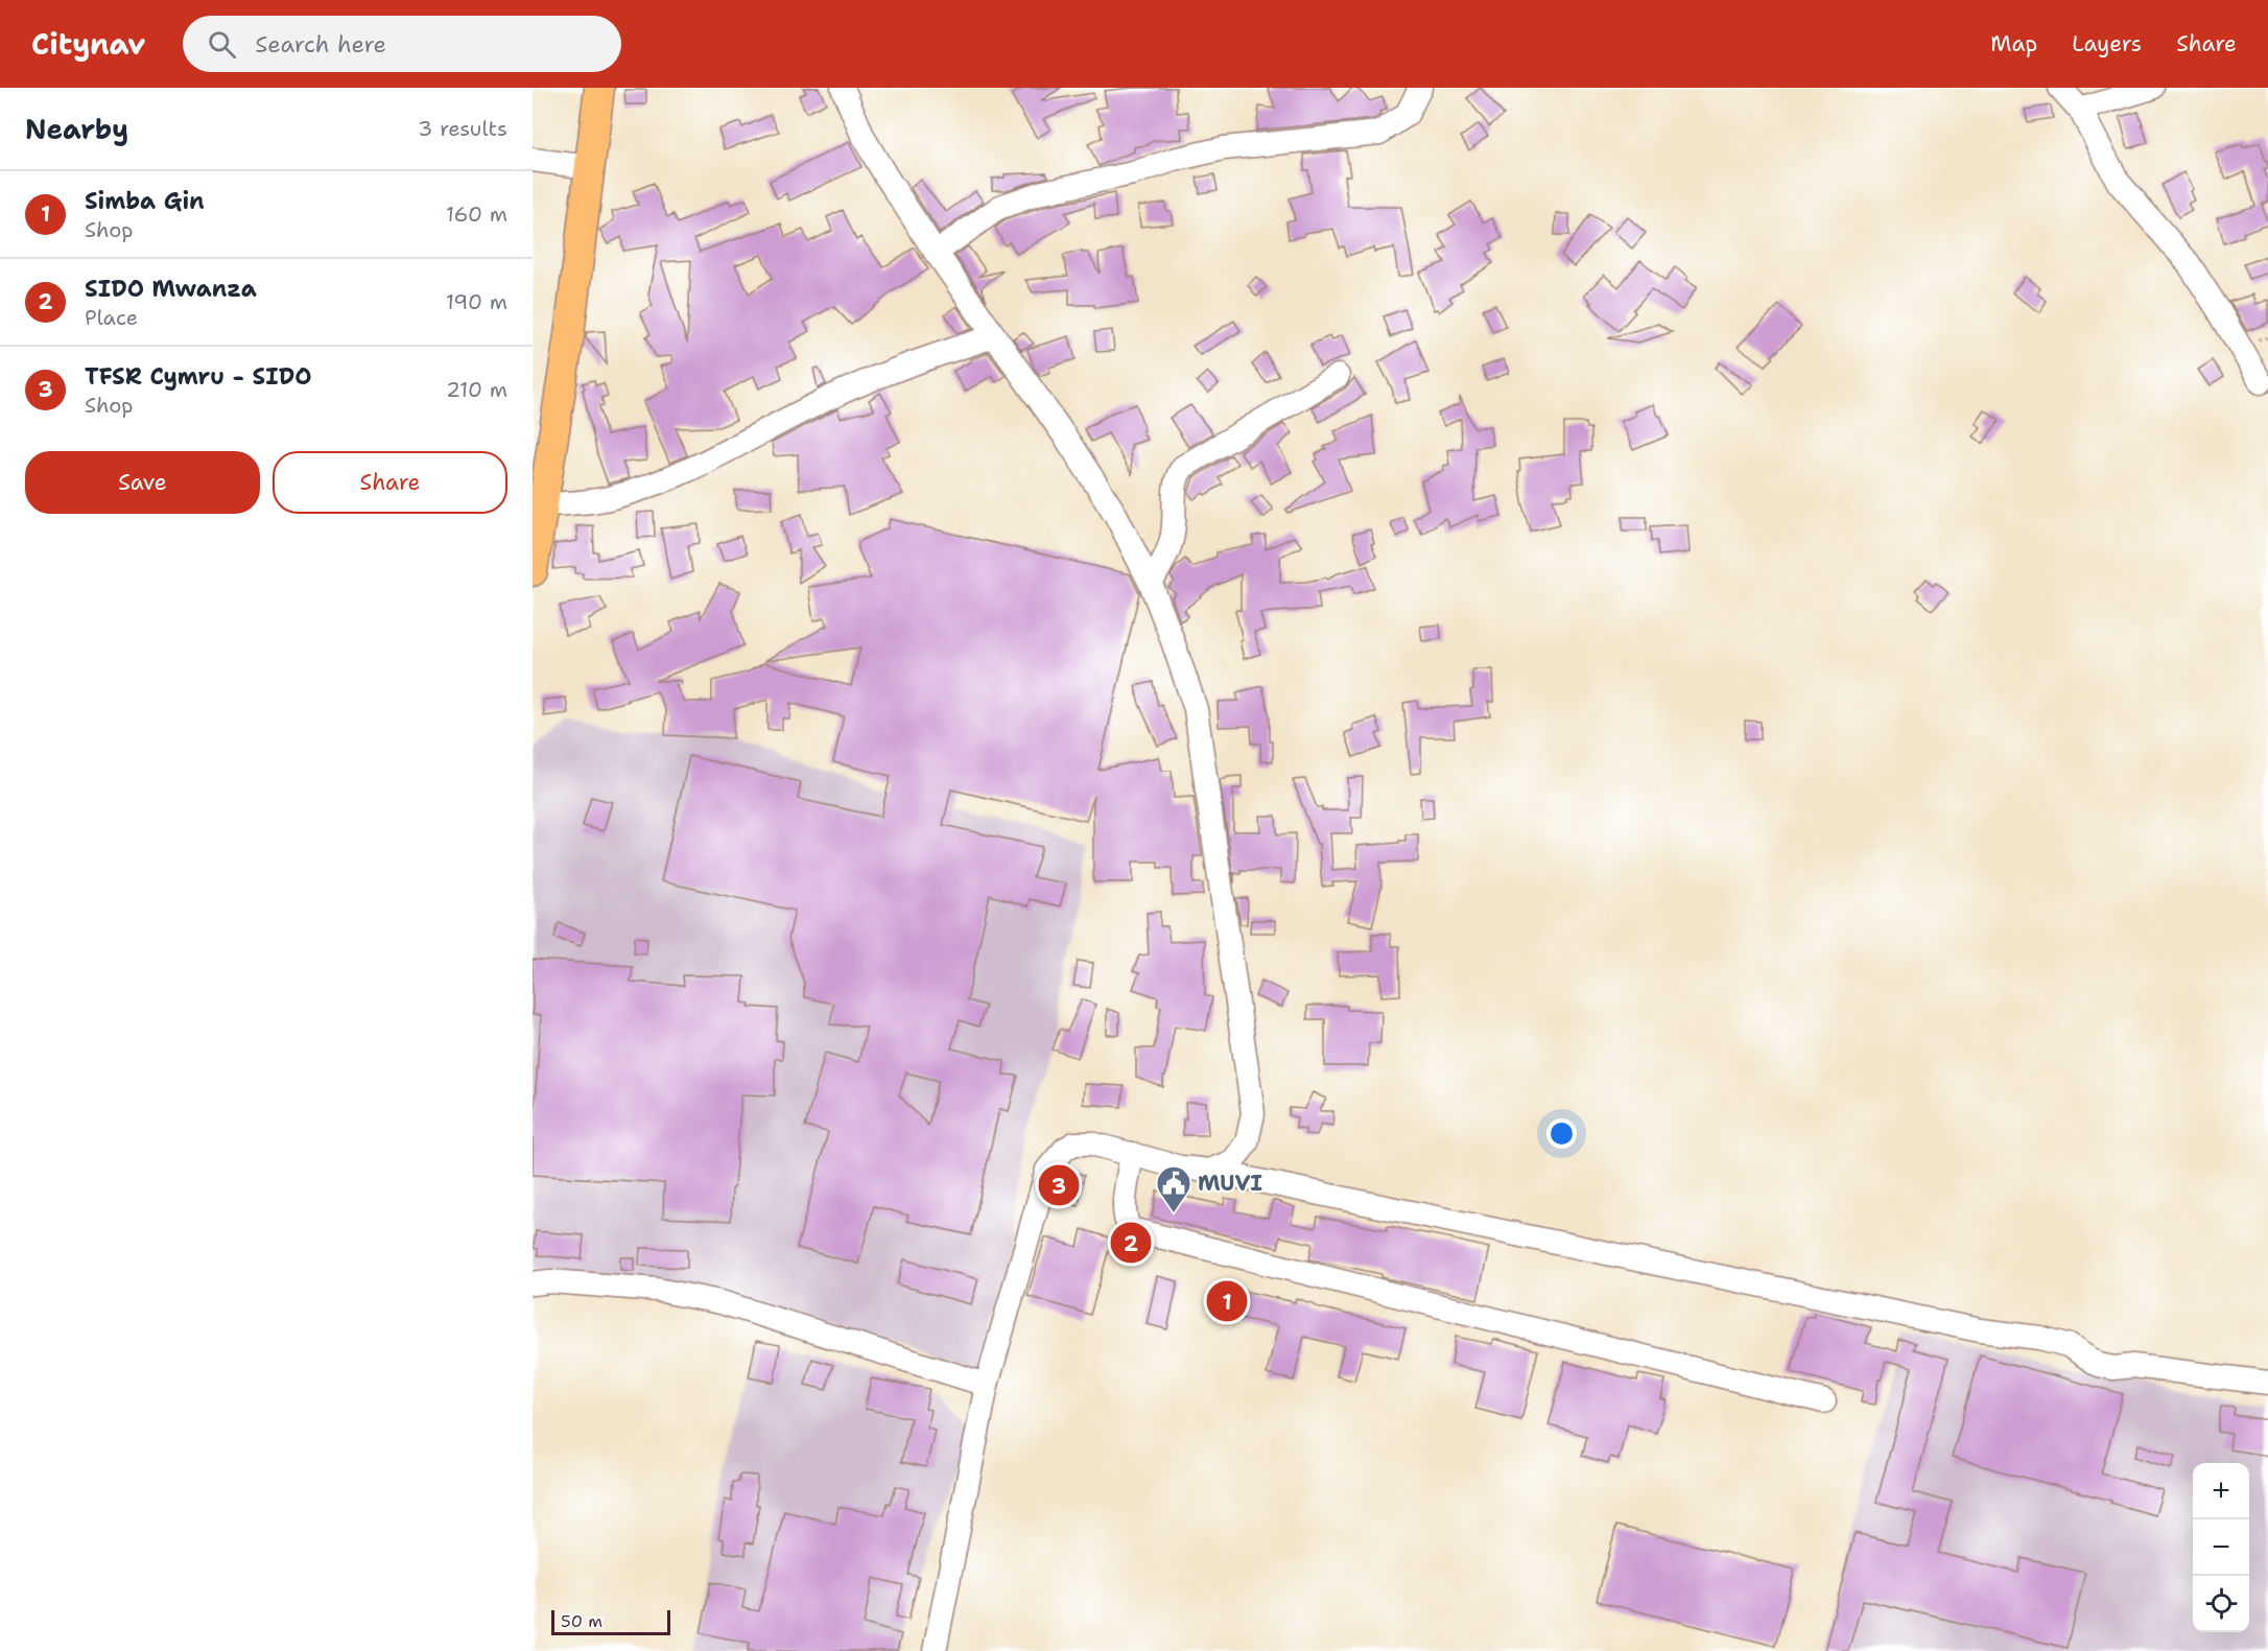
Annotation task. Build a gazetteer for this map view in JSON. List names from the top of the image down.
{
  "places": {
    "public building": ["MUVI"]
  },
  "scale_bar": "50 m",
  "page": {
    "header": "Citynav",
    "search": "Search here",
    "nav": ["Map", "Layers", "Share"],
    "heading": ["Nearby", "3 results"],
    "list": [
      {
        "mark": "1",
        "name": "Simba Gin",
        "note": "Shop",
        "value": "160 m"
      },
      {
        "mark": "2",
        "name": "SIDO Mwanza",
        "note": "Place",
        "value": "190 m"
      },
      {
        "mark": "3",
        "name": "TFSR Cymru - SIDO",
        "note": "Shop",
        "value": "210 m"
      }
    ],
    "buttons": ["Save", "Share"],
    "pins": ["3", "2", "1"],
    "map_buttons": ["+", "−"],
    "scale": "50 m"
  }
}
